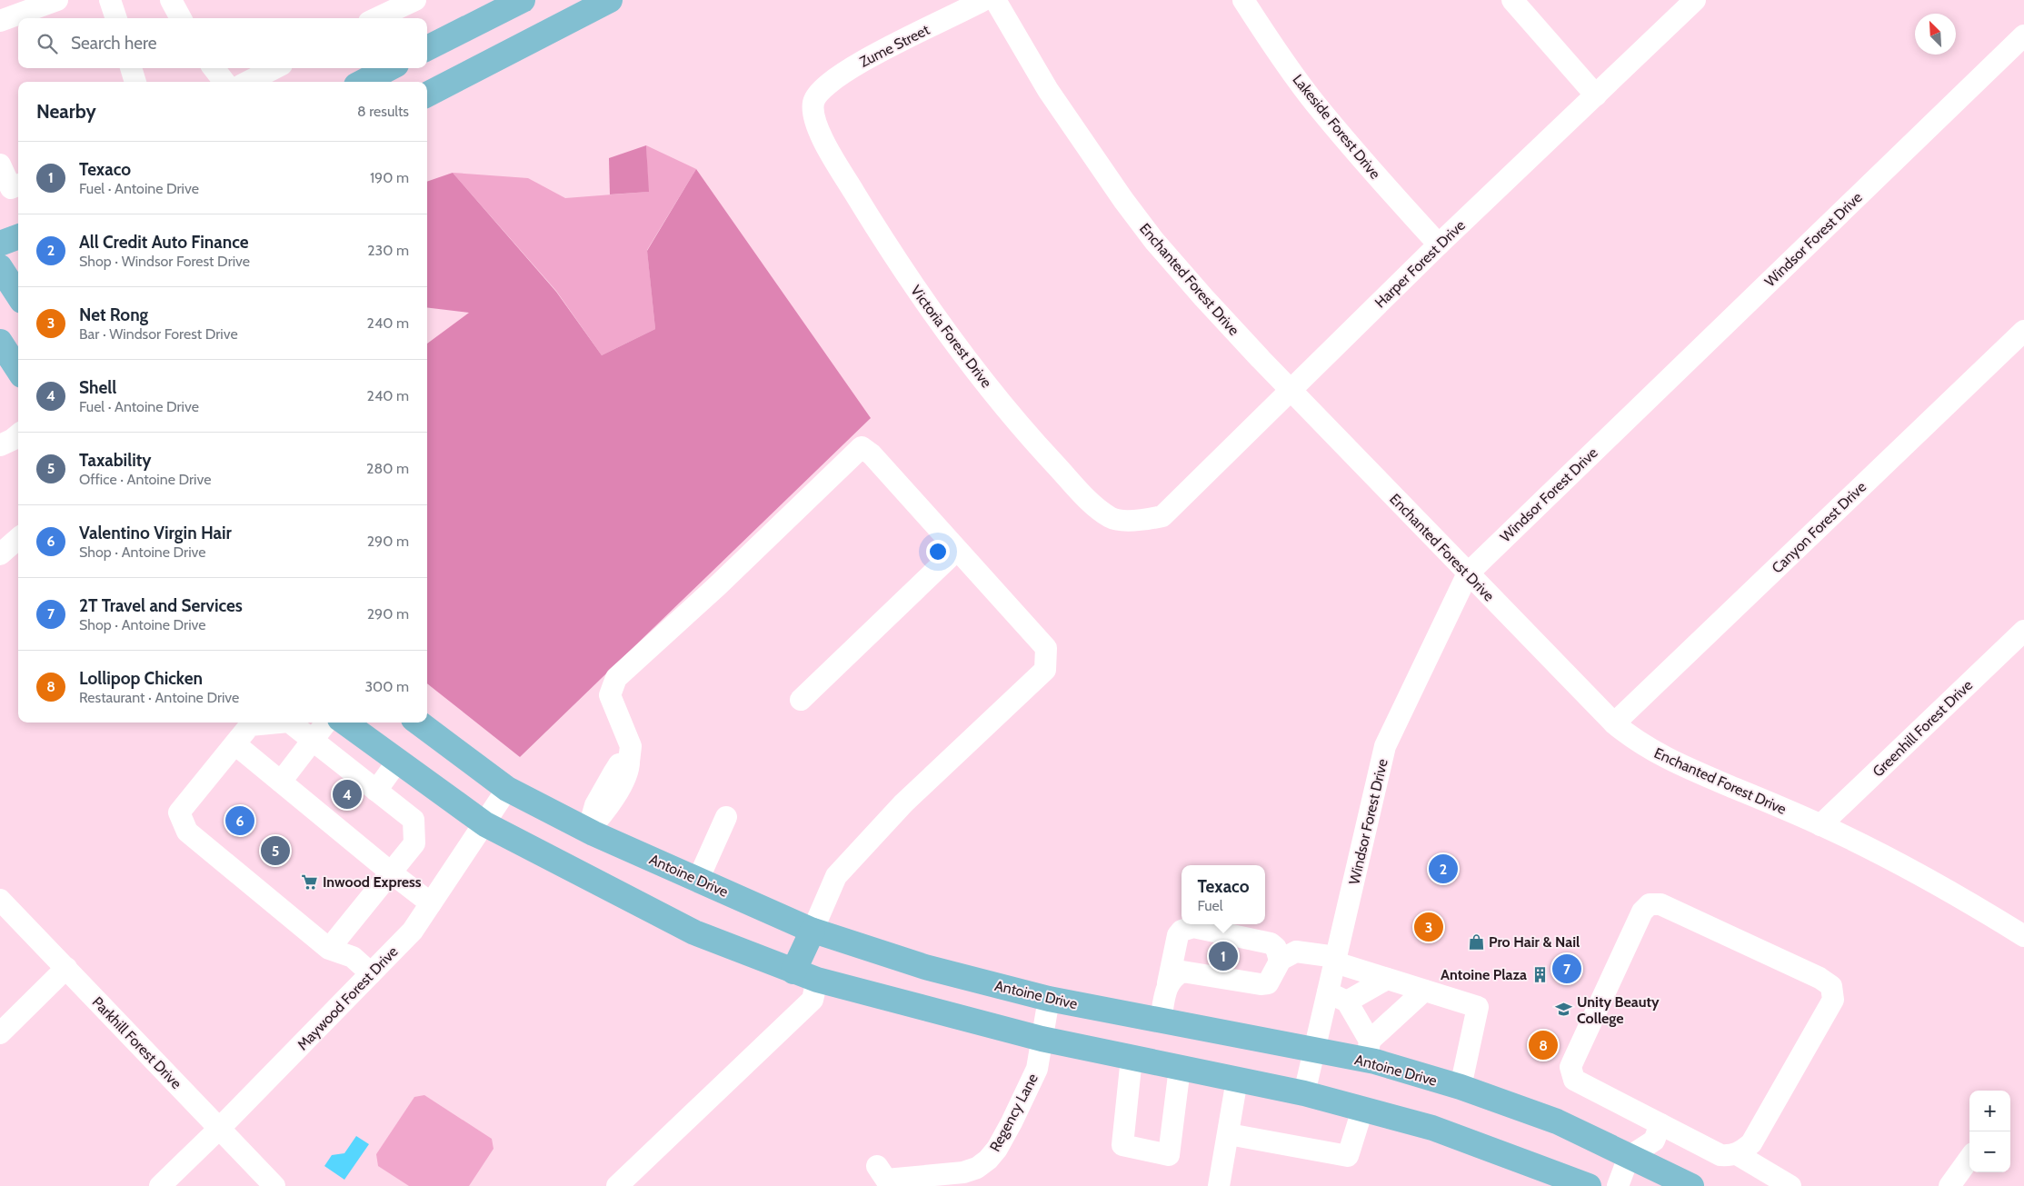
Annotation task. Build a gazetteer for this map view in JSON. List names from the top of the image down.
{
  "streets": {
    "main road": ["Antoine Drive"],
    "street": [
      "Zume Street",
      "Lakeside Forest Drive",
      "Windsor Forest Drive",
      "Harper Forest Drive",
      "Enchanted Forest Drive",
      "Victoria Forest Drive",
      "Canyon Forest Drive",
      "Greenhill Forest Drive",
      "Maywood Forest Drive",
      "Parkhill Forest Drive",
      "Regency Lane"
    ]
  },
  "crossings": [
    ["Zume Street", "Victoria Forest Drive"],
    ["Lakeside Forest Drive", "Harper Forest Drive"],
    ["Windsor Forest Drive", "Enchanted Forest Drive"],
    ["Windsor Forest Drive", "Antoine Drive"],
    ["Harper Forest Drive", "Enchanted Forest Drive"],
    ["Harper Forest Drive", "Victoria Forest Drive"],
    ["Enchanted Forest Drive", "Canyon Forest Drive"],
    ["Enchanted Forest Drive", "Greenhill Forest Drive"],
    ["Antoine Drive", "Maywood Forest Drive"],
    ["Antoine Drive", "Regency Lane"],
    ["Maywood Forest Drive", "Parkhill Forest Drive"]
  ],
  "places": {
    "supermarket": ["Inwood Express"],
    "shop": ["Pro Hair & Nail"],
    "building": ["Antoine Plaza"],
    "school or university": ["Unity Beauty College"]
  },
  "north": "top left",
  "page": {
    "search": "Search here",
    "heading": ["Nearby", "8 results"],
    "list": [
      {
        "mark": "1",
        "name": "Texaco",
        "note": "Fuel · Antoine Drive",
        "value": "190 m"
      },
      {
        "mark": "2",
        "name": "All Credit Auto Finance",
        "note": "Shop · Windsor Forest Drive",
        "value": "230 m"
      },
      {
        "mark": "3",
        "name": "Net Rong",
        "note": "Bar · Windsor Forest Drive",
        "value": "240 m"
      },
      {
        "mark": "4",
        "name": "Shell",
        "note": "Fuel · Antoine Drive",
        "value": "240 m"
      },
      {
        "mark": "5",
        "name": "Taxability",
        "note": "Office · Antoine Drive",
        "value": "280 m"
      },
      {
        "mark": "6",
        "name": "Valentino Virgin Hair",
        "note": "Shop · Antoine Drive",
        "value": "290 m"
      },
      {
        "mark": "7",
        "name": "2T Travel and Services",
        "note": "Shop · Antoine Drive",
        "value": "290 m"
      },
      {
        "mark": "8",
        "name": "Lollipop Chicken",
        "note": "Restaurant · Antoine Drive",
        "value": "300 m"
      }
    ],
    "pins": [
      "4",
      "6",
      "5",
      "2",
      "3",
      "1",
      "7",
      "8"
    ],
    "popup": ["Texaco", "Fuel"],
    "map_buttons": ["+", "−"]
  }
}
